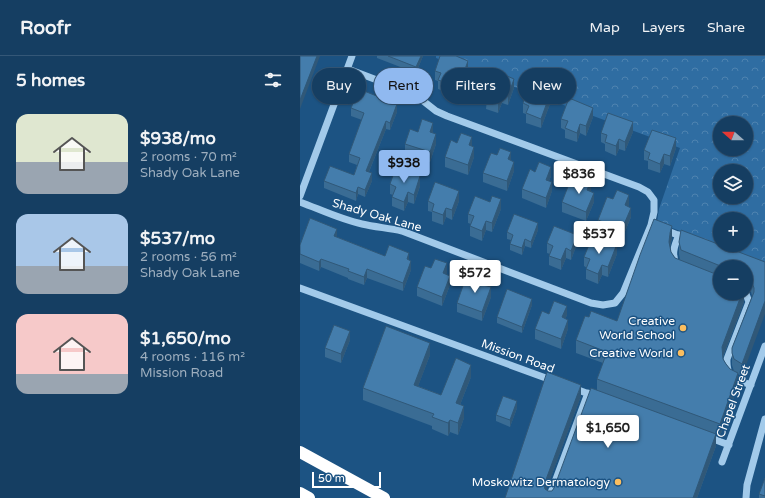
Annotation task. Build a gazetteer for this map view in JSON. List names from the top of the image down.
{
  "streets": {
    "street": ["Shady Oak Lane", "Mission Road", "Chapel Street"]
  },
  "places": ["Creative World School", "Creative World", "Moskowitz Dermatology"],
  "scale_bar": "50 m",
  "north": "left",
  "page": {
    "header": "Roofr",
    "nav": ["Map", "Layers", "Share"],
    "heading": "5 homes",
    "chip": [
      "Buy",
      "Rent",
      "Filters",
      "New"
    ],
    "list": [
      {
        "name": "$938/mo",
        "note": "2 rooms · 70 m² · Shady Oak Lane"
      },
      {
        "name": "$537/mo",
        "note": "2 rooms · 56 m² · Shady Oak Lane"
      },
      {
        "name": "$1,650/mo",
        "note": "4 rooms · 116 m² · Mission Road"
      }
    ],
    "map_buttons": ["+", "−"],
    "price": [
      "$938",
      "$836",
      "$537",
      "$572",
      "$1,650"
    ],
    "scale": "50 m"
  }
}
